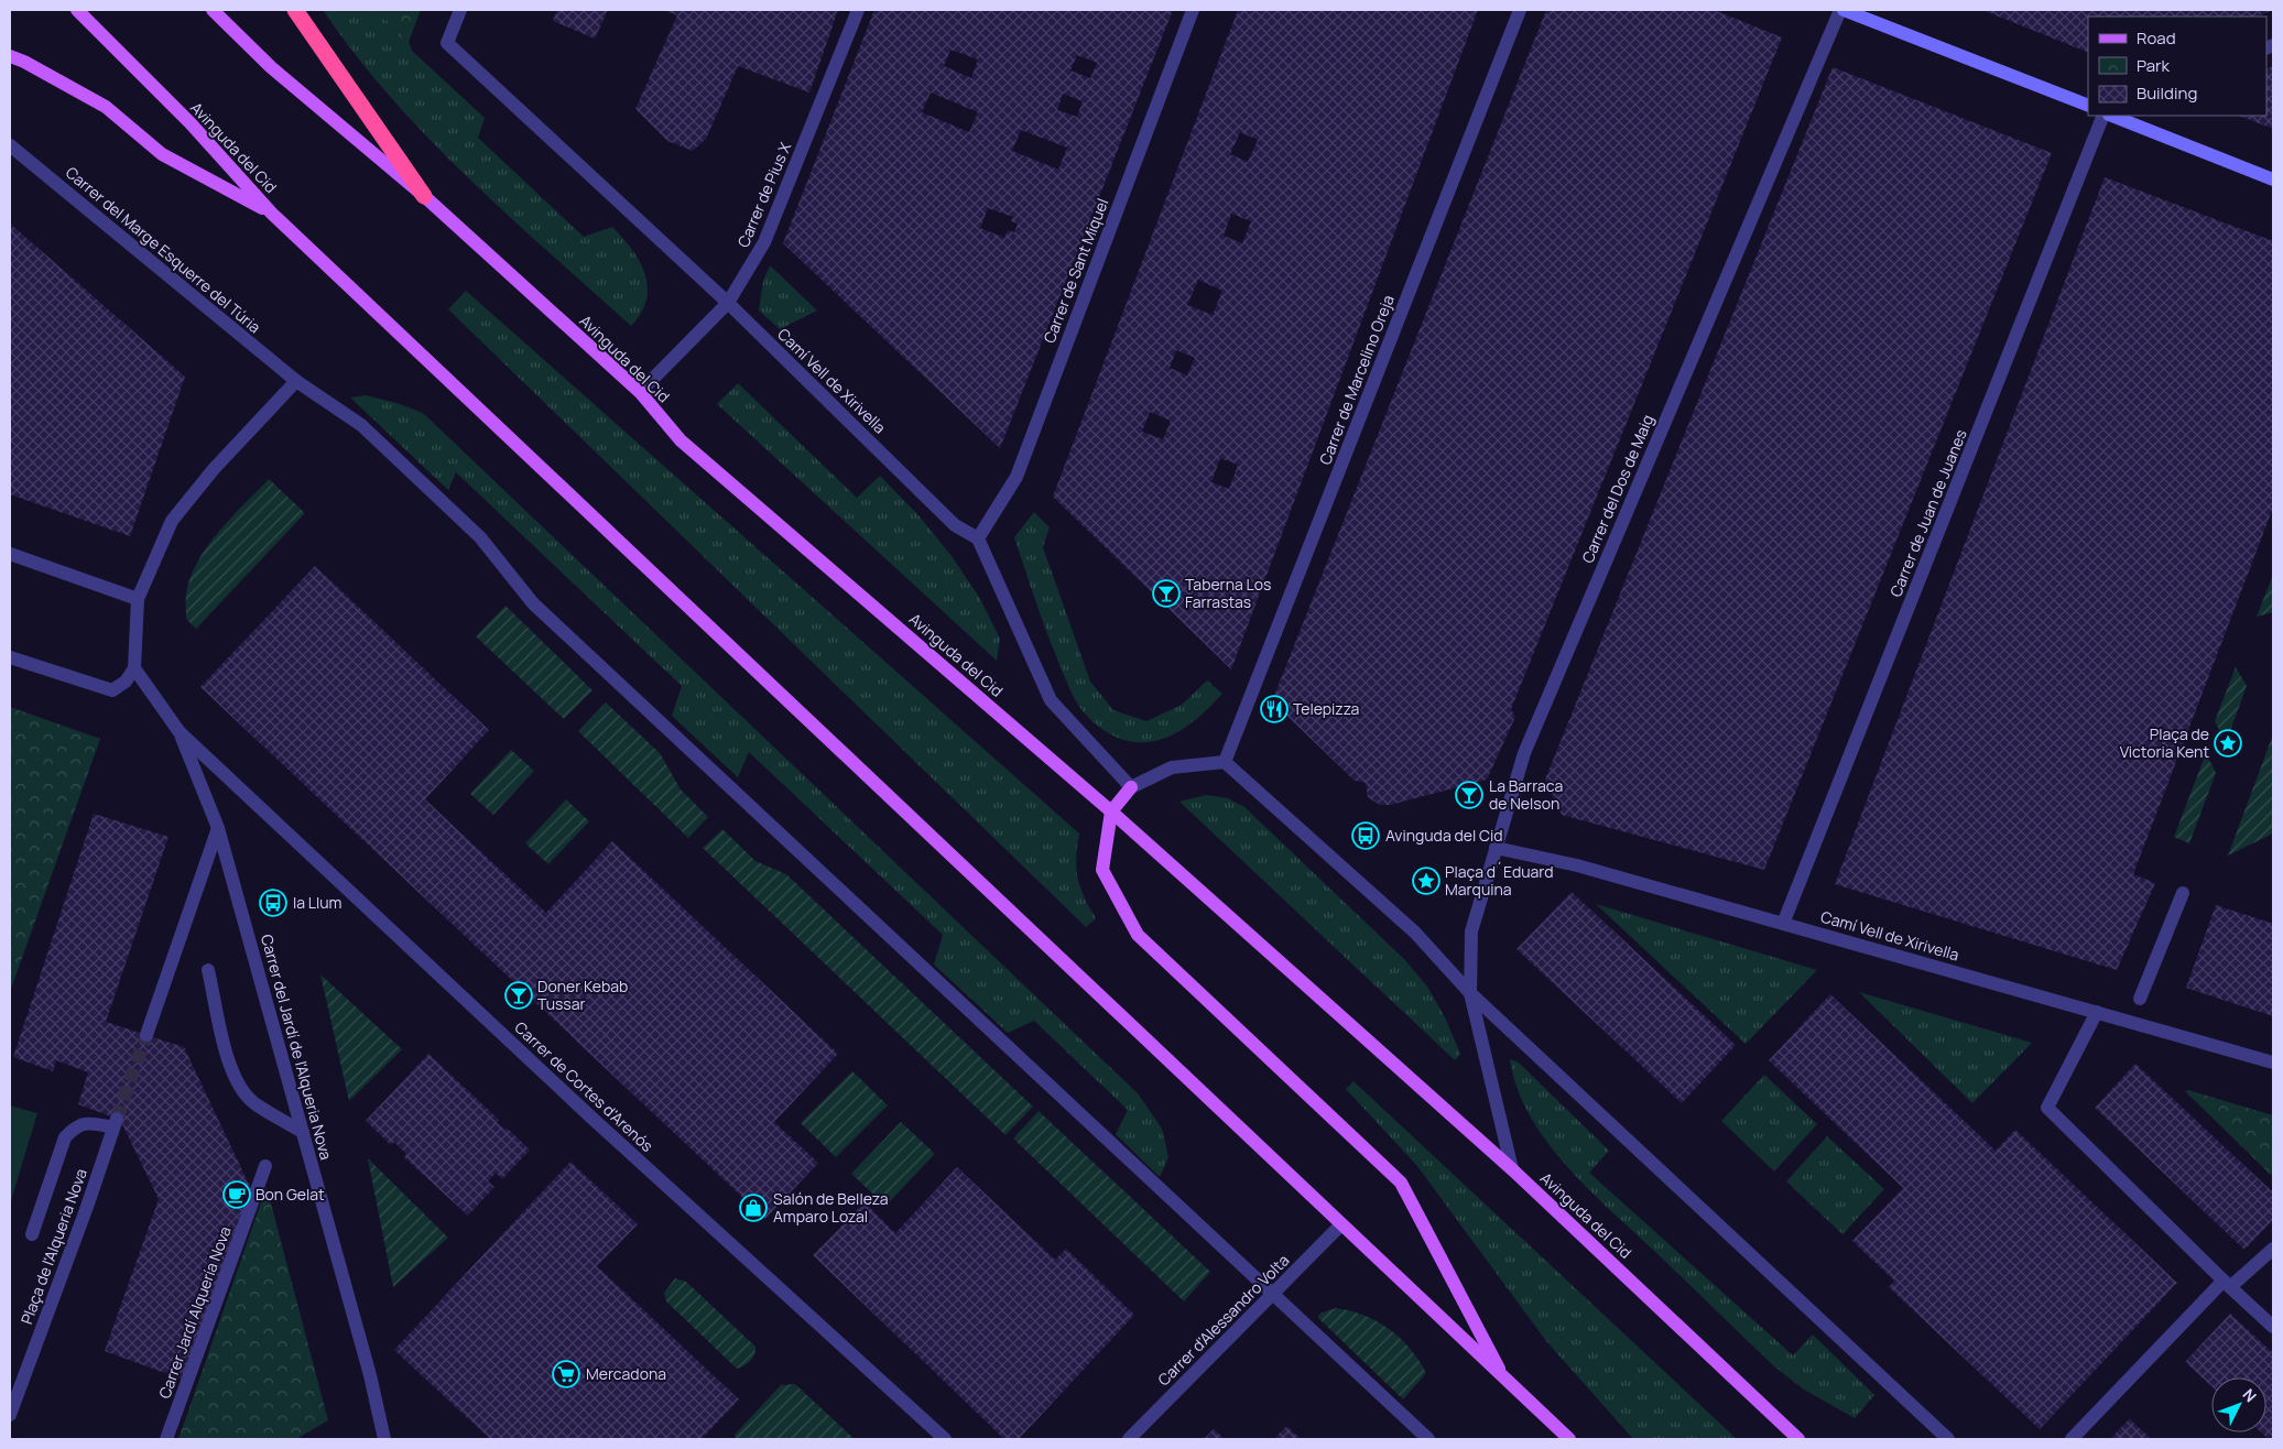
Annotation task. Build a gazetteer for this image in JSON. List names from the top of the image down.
{
  "streets": {
    "main road": ["Avinguda del Cid"],
    "street": [
      "Carrer de Pius X",
      "Carrer del Marge Esquerre del Túria",
      "Carrer de Sant Miquel",
      "Carrer de Marcelino Oreja",
      "Camí Vell de Xirivella",
      "Carrer del Dos de Maig",
      "Carrer de Juan de Juanes",
      "Carrer del Jardí de l'Alqueria Nova",
      "Carrer de Cortes d'Arenós",
      "Plaça de l'Alqueria Nova",
      "Carrer Jardí Alquería Nova",
      "Carrer d'Alessandro Volta"
    ]
  },
  "crossings": [
    ["Avinguda del Cid", "Carrer de Pius X"],
    ["Avinguda del Cid", "Carrer d'Alessandro Volta"],
    ["Carrer de Pius X", "Camí Vell de Xirivella"],
    ["Carrer de Sant Miquel", "Camí Vell de Xirivella"],
    ["Camí Vell de Xirivella", "Carrer del Dos de Maig"],
    ["Camí Vell de Xirivella", "Carrer de Juan de Juanes"],
    ["Carrer del Jardí de l'Alqueria Nova", "Carrer de Cortes d'Arenós"]
  ],
  "places": {
    "bar": ["Taberna Los Farrastas", "La Barraca de Nelson", "Doner Kebab Tussar"],
    "restaurant": ["Telepizza"],
    "place": ["Plaça de Victoria Kent", "Plaça d´Eduard Marquina"],
    "bus stop": ["Avinguda del Cid", "la Llum"],
    "cafe": ["Bon Gelat"],
    "shop": ["Salón de Belleza Amparo Lozal"],
    "supermarket": ["Mercadona"]
  },
  "legend": ["Road", "Park", "Building"],
  "north": "top right"
}
